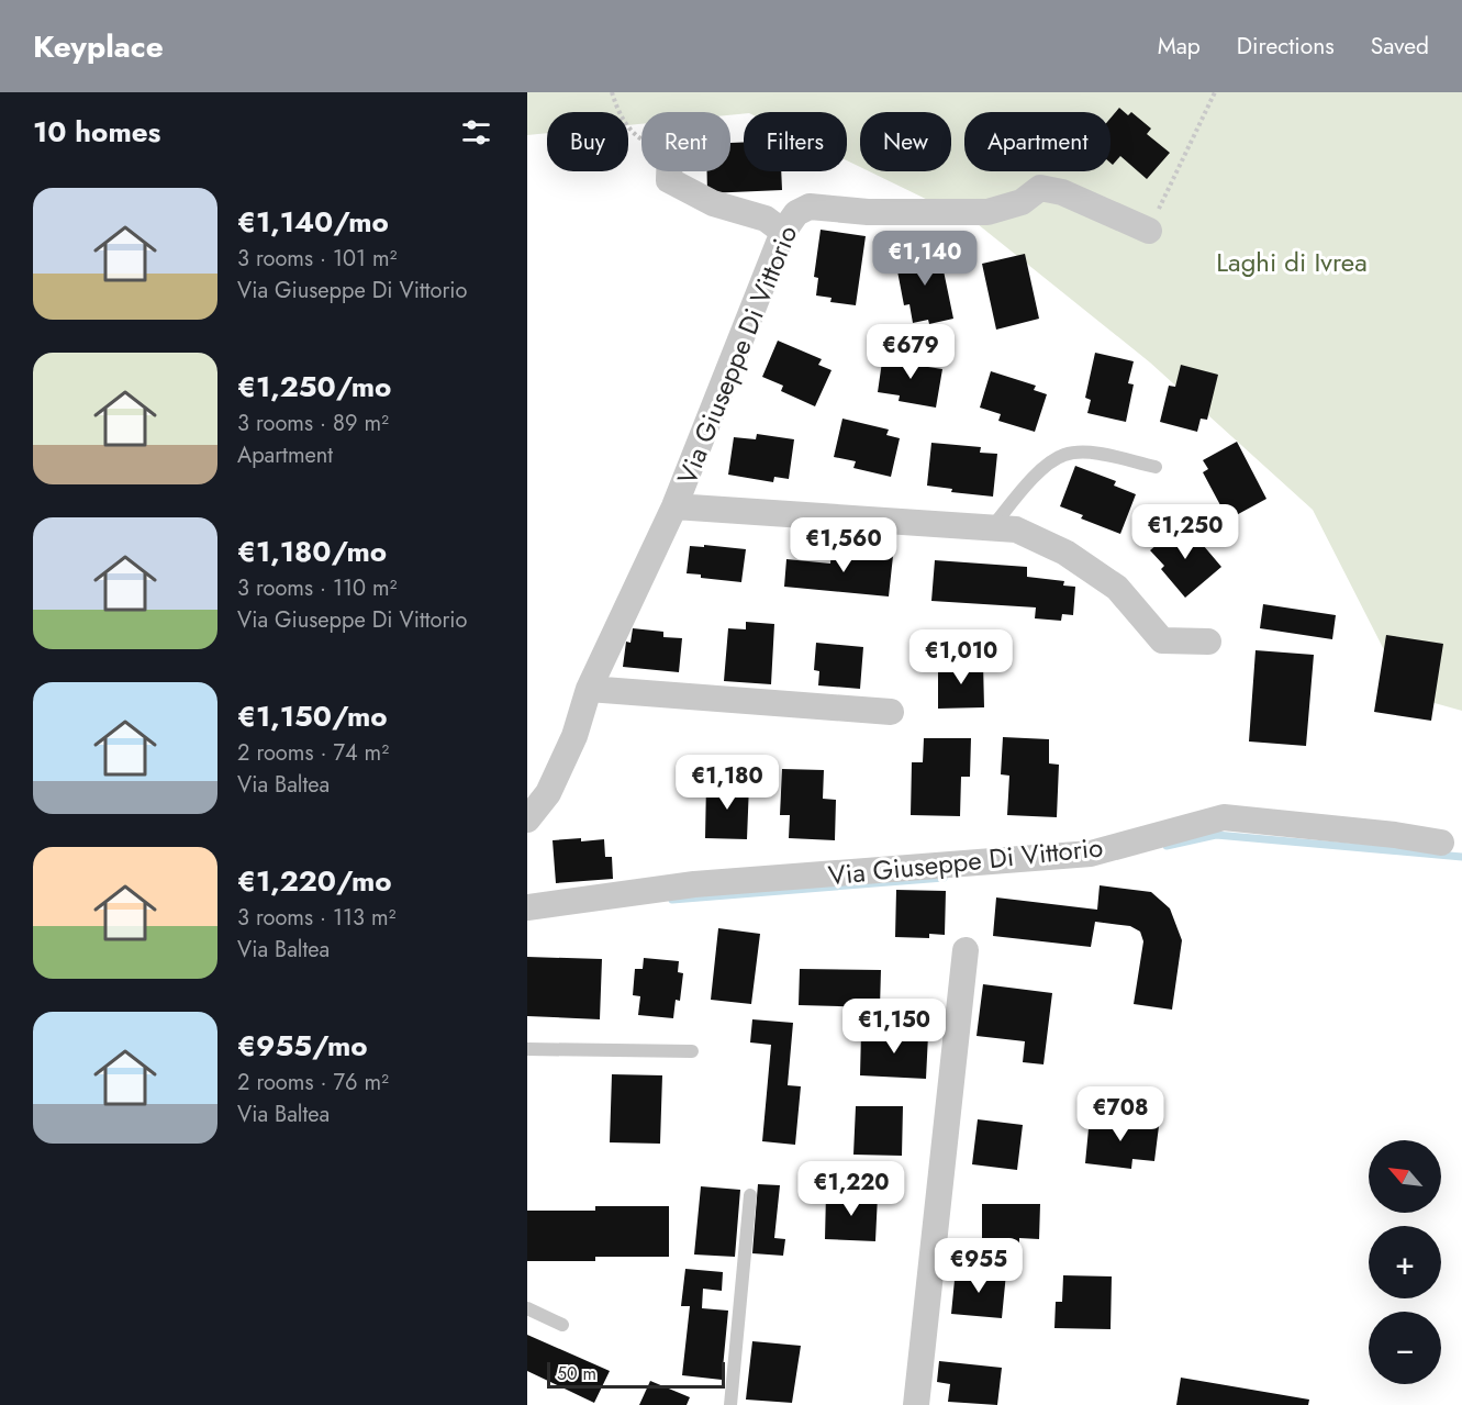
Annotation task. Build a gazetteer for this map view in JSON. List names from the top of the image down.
{
  "streets": {
    "street": ["Via Giuseppe Di Vittorio"]
  },
  "parks": ["Laghi di Ivrea"],
  "scale_bar": "50 m",
  "north": "top left",
  "page": {
    "header": "Keyplace",
    "nav": ["Map", "Directions", "Saved"],
    "heading": "10 homes",
    "chip": [
      "Buy",
      "Rent",
      "Filters",
      "New",
      "Apartment"
    ],
    "list": [
      {
        "name": "€1,140/mo",
        "note": "3 rooms · 101 m² · Via Giuseppe Di Vittorio"
      },
      {
        "name": "€1,250/mo",
        "note": "3 rooms · 89 m² · Apartment"
      },
      {
        "name": "€1,180/mo",
        "note": "3 rooms · 110 m² · Via Giuseppe Di Vittorio"
      },
      {
        "name": "€1,150/mo",
        "note": "2 rooms · 74 m² · Via Baltea"
      },
      {
        "name": "€1,220/mo",
        "note": "3 rooms · 113 m² · Via Baltea"
      },
      {
        "name": "€955/mo",
        "note": "2 rooms · 76 m² · Via Baltea"
      }
    ],
    "price": [
      "€1,140",
      "€679",
      "€1,250",
      "€1,560",
      "€1,010",
      "€1,180",
      "€1,150",
      "€708",
      "€1,220",
      "€955"
    ],
    "map_buttons": ["+", "−"],
    "scale": "50 m"
  }
}
